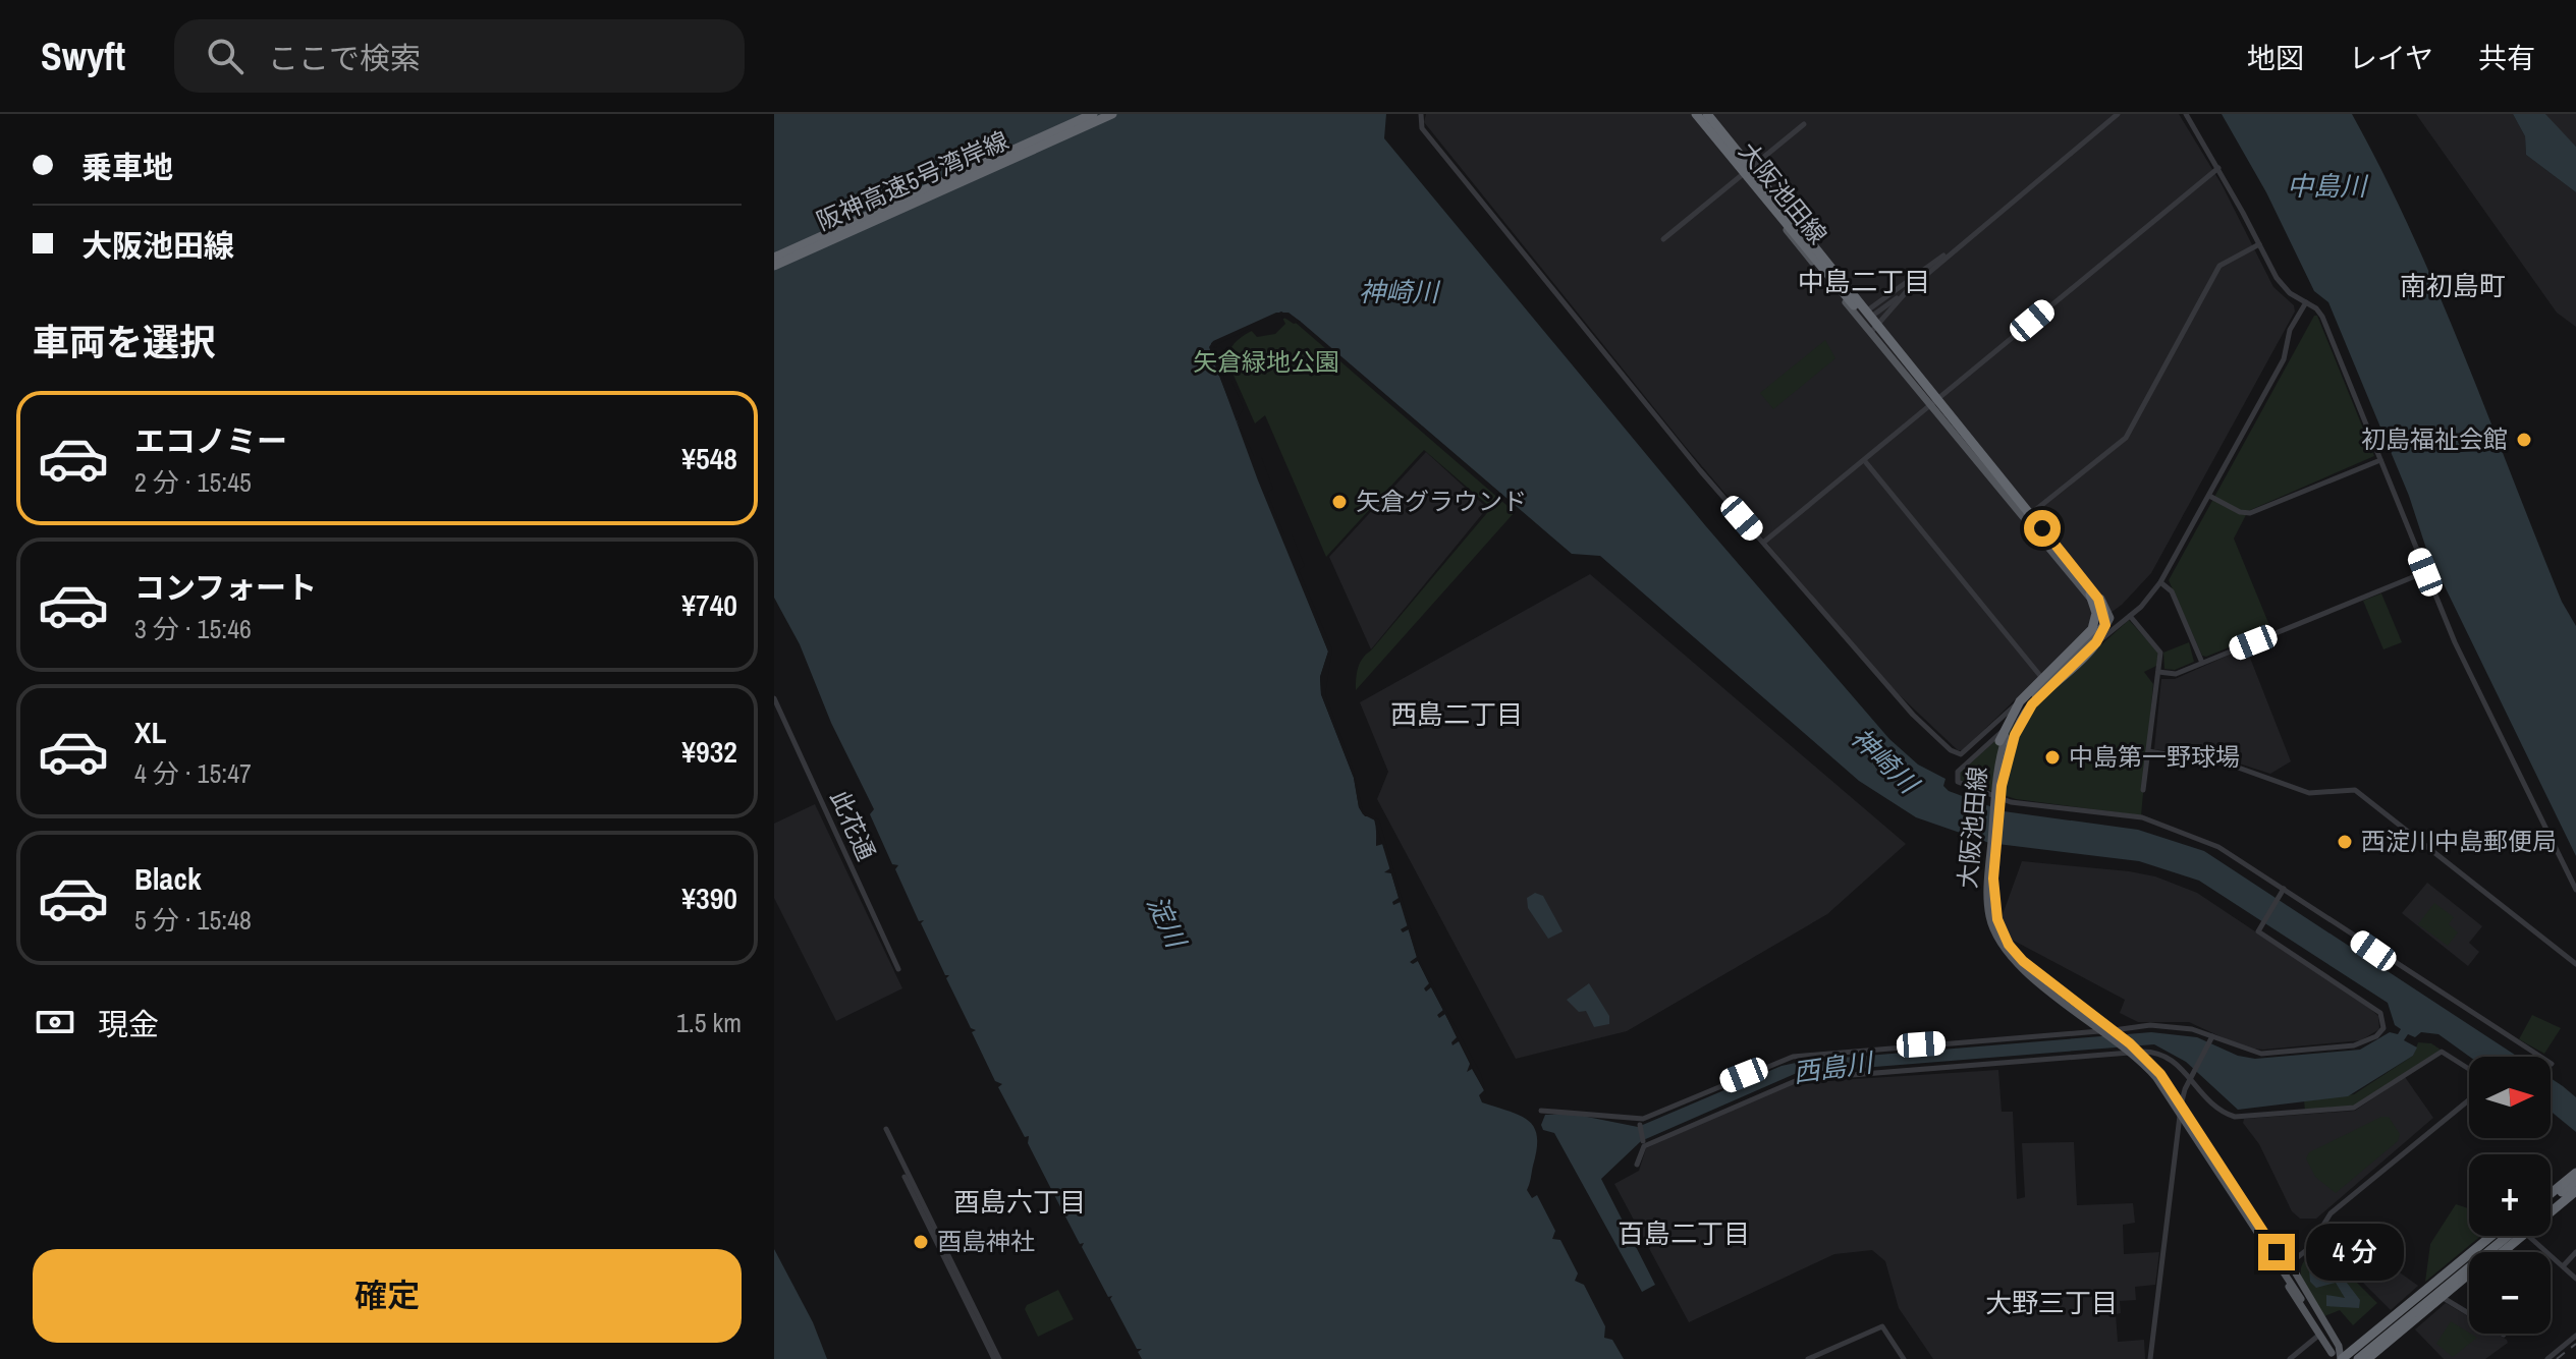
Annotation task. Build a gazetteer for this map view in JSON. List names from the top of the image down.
{
  "streets": {
    "highway": ["阪神高速5号湾岸線"],
    "main road": ["大阪池田線"],
    "street": ["此花通"]
  },
  "districts": [
    "中島二丁目",
    "南初島町",
    "西島二丁目",
    "酉島六丁目",
    "百島二丁目",
    "大野三丁目"
  ],
  "water": [
    "中島川",
    "神崎川",
    "淀川",
    "西島川"
  ],
  "parks": ["矢倉緑地公園"],
  "places": [
    "初島福祉会館",
    "矢倉グラウンド",
    "中島第一野球場",
    "西淀川中島郵便局",
    "酉島神社"
  ],
  "north": "right",
  "page": {
    "header": "Swyft",
    "search": "ここで検索",
    "nav": ["地図", "レイヤ", "共有"],
    "banner": ["乗車地", "大阪池田線"],
    "heading": "車両を選択",
    "list": [
      {
        "name": "エコノミー",
        "note": "2 分 · 15:45",
        "value": "¥548"
      },
      {
        "name": "コンフォート",
        "note": "3 分 · 15:46",
        "value": "¥740"
      },
      {
        "name": "XL",
        "note": "4 分 · 15:47",
        "value": "¥932"
      },
      {
        "name": "Black",
        "note": "5 分 · 15:48",
        "value": "¥390"
      }
    ],
    "pay": ["現金", "1.5 km"],
    "map_buttons": ["+", "−"],
    "bubble": "4 分",
    "buttons": "確定"
  }
}
